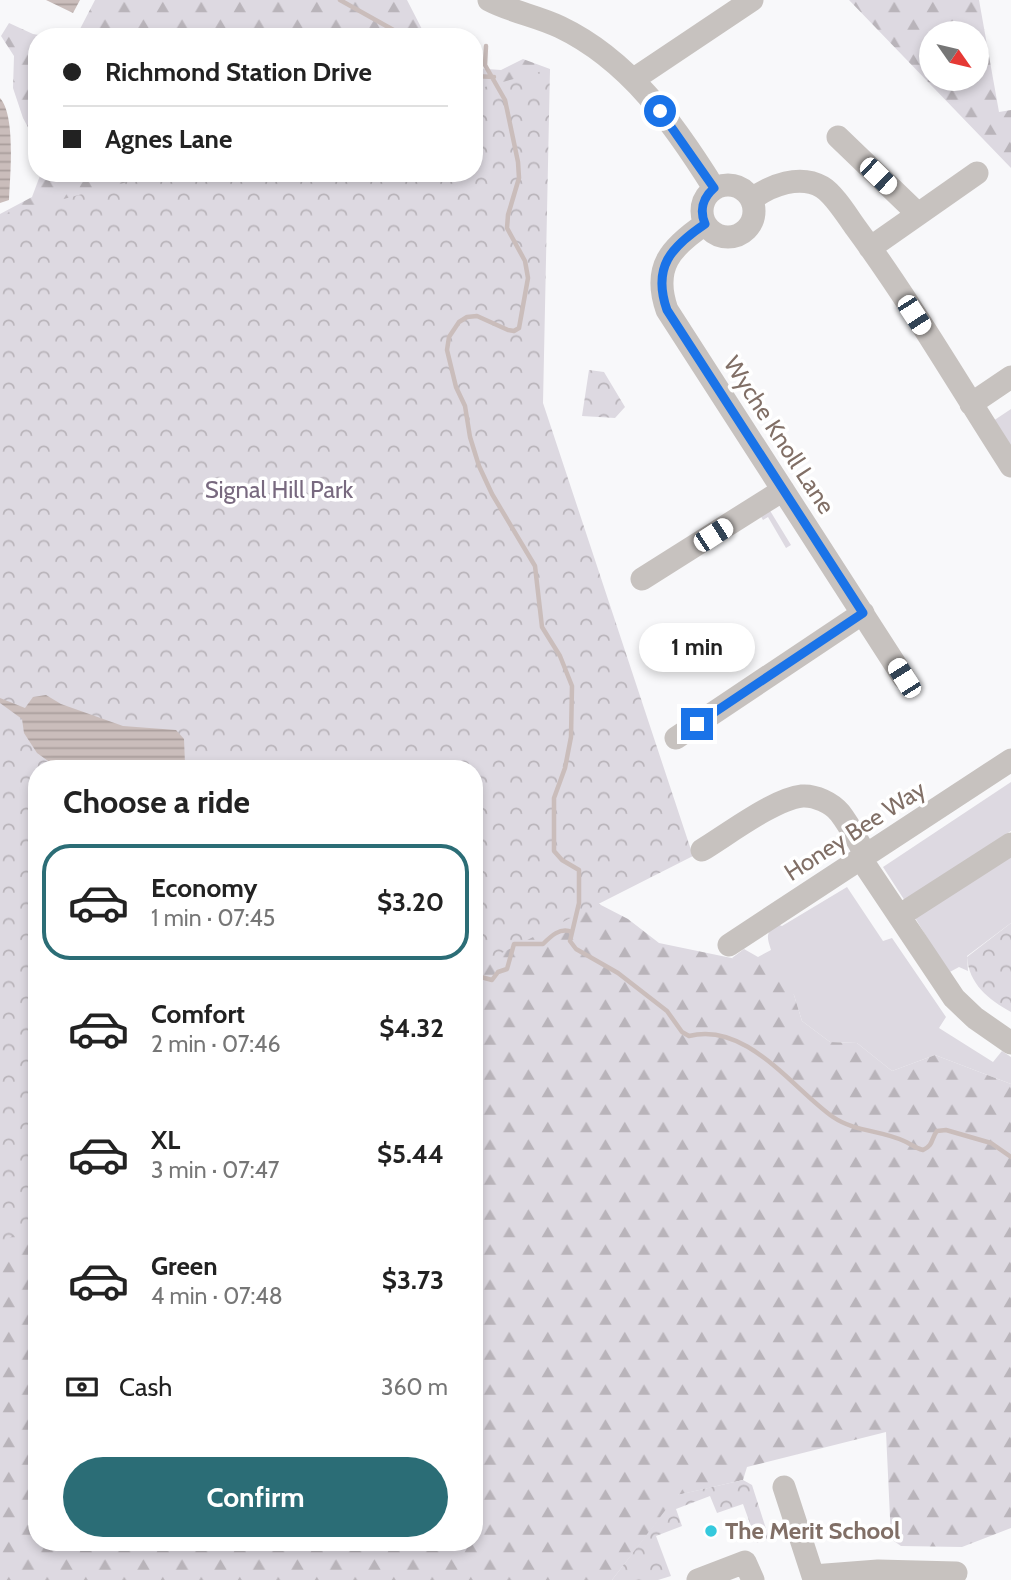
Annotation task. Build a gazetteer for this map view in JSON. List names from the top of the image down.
{
  "streets": {
    "street": ["Wyche Knoll Lane", "Honey Bee Way"]
  },
  "parks": ["Signal Hill Park"],
  "places": ["The Merit School"],
  "north": "bottom right",
  "page": {
    "banner": ["Richmond Station Drive", "Agnes Lane"],
    "bubble": "1 min",
    "heading": "Choose a ride",
    "list": [
      {
        "name": "Economy",
        "note": "1 min · 07:45",
        "value": "$3.20"
      },
      {
        "name": "Comfort",
        "note": "2 min · 07:46",
        "value": "$4.32"
      },
      {
        "name": "XL",
        "note": "3 min · 07:47",
        "value": "$5.44"
      },
      {
        "name": "Green",
        "note": "4 min · 07:48",
        "value": "$3.73"
      }
    ],
    "pay": ["Cash", "360 m"],
    "buttons": "Confirm"
  }
}
